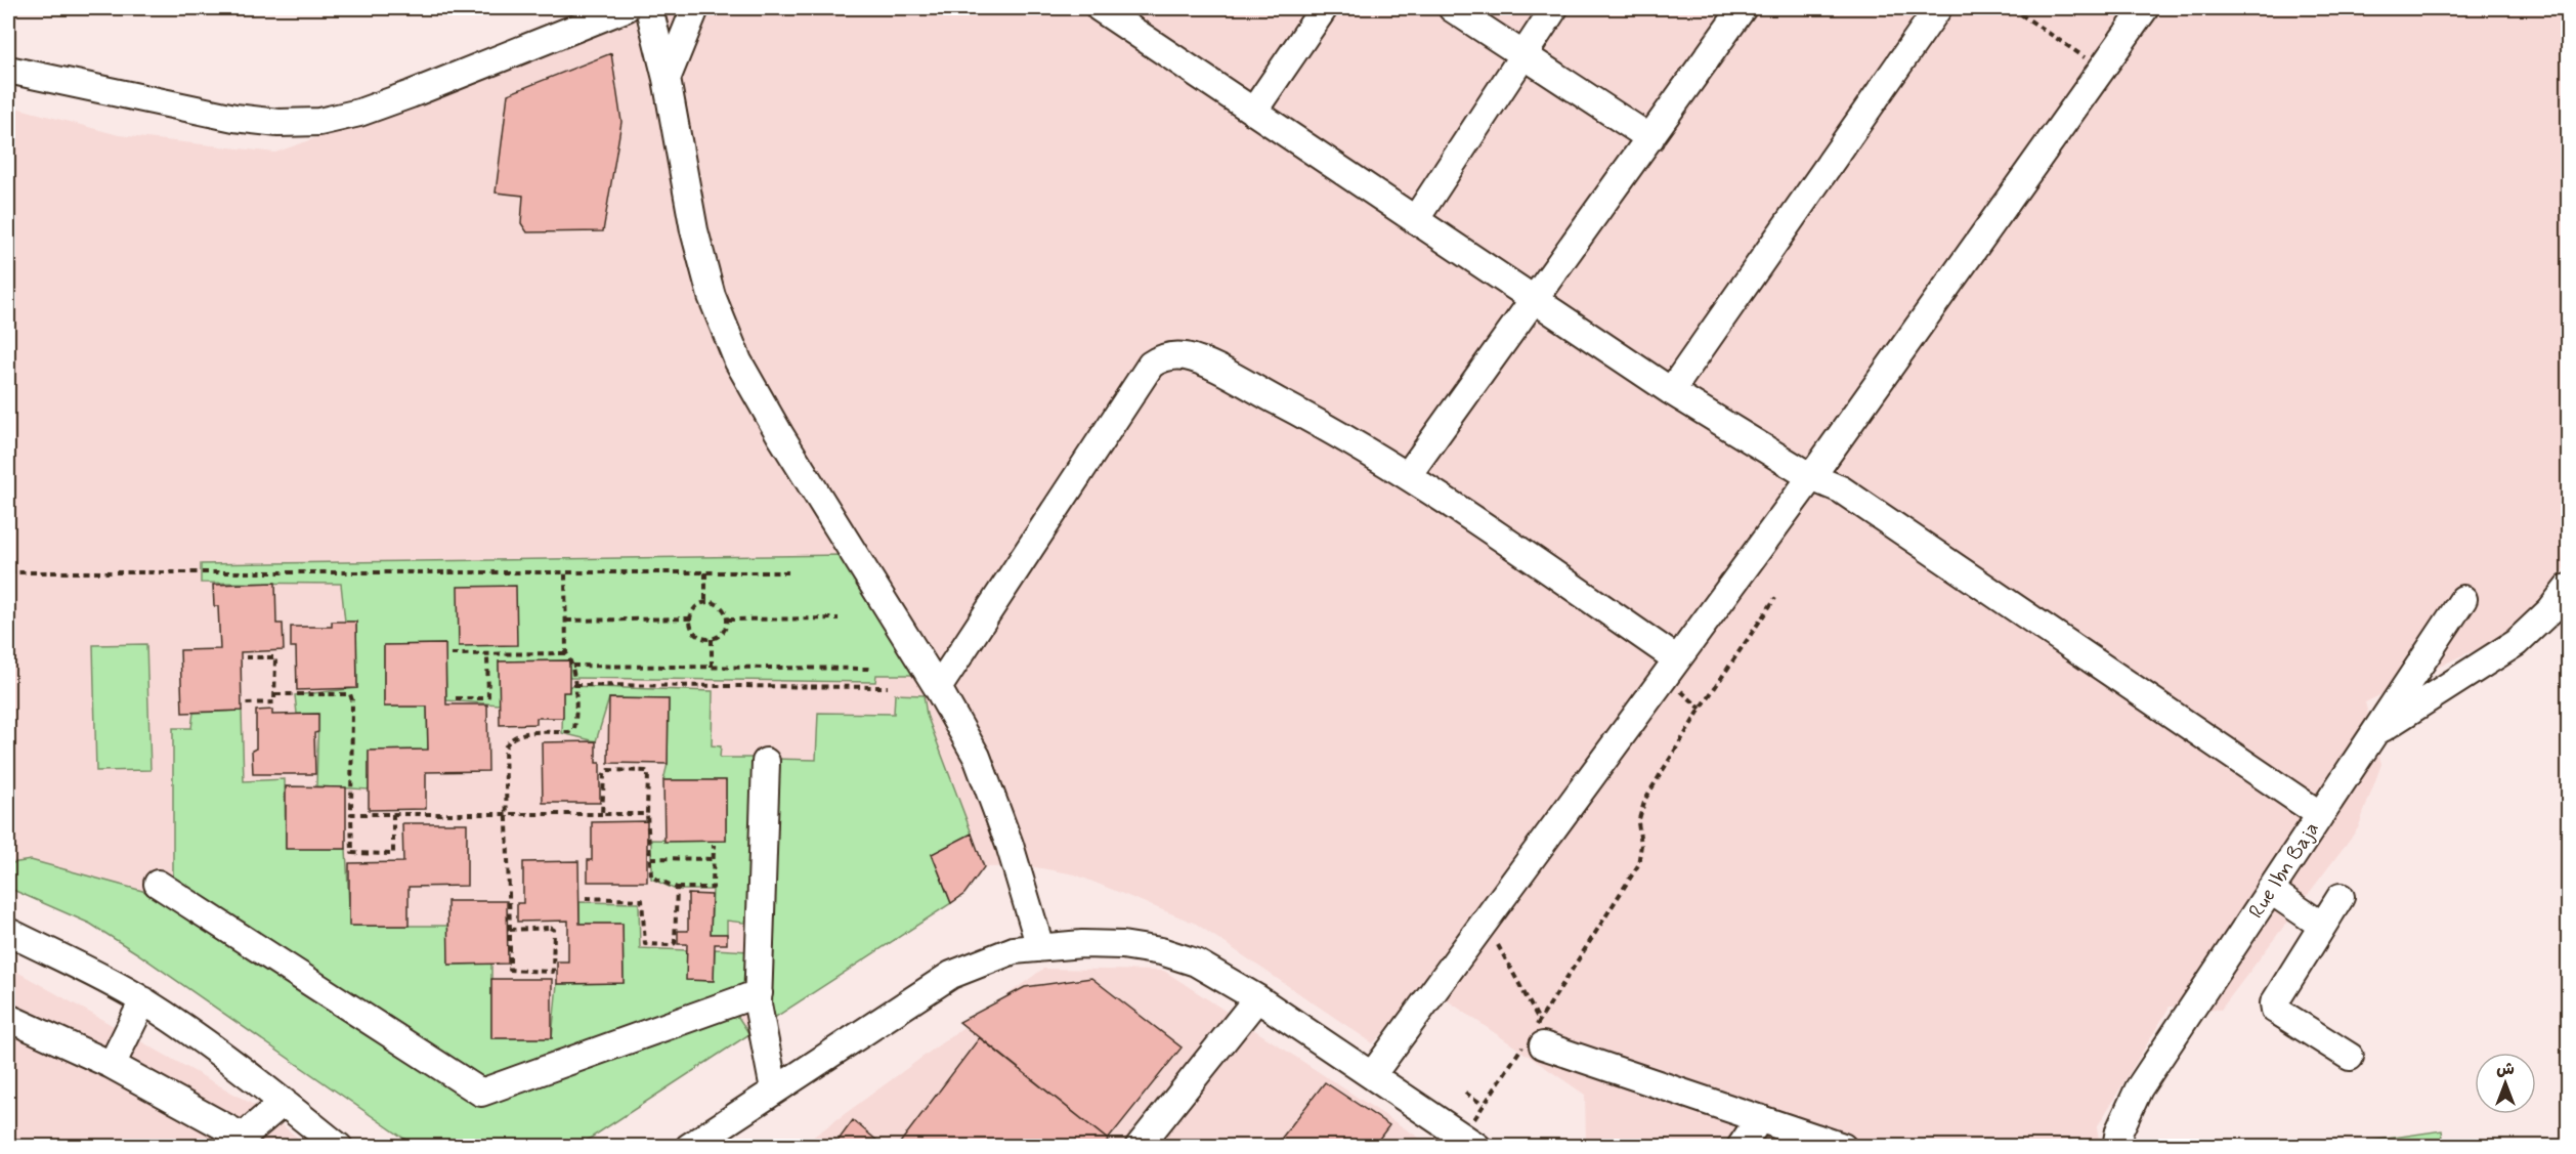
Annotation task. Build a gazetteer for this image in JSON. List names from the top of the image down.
{
  "streets": {
    "street": ["Rue Ibn Baja"]
  },
  "north": "top"
}
